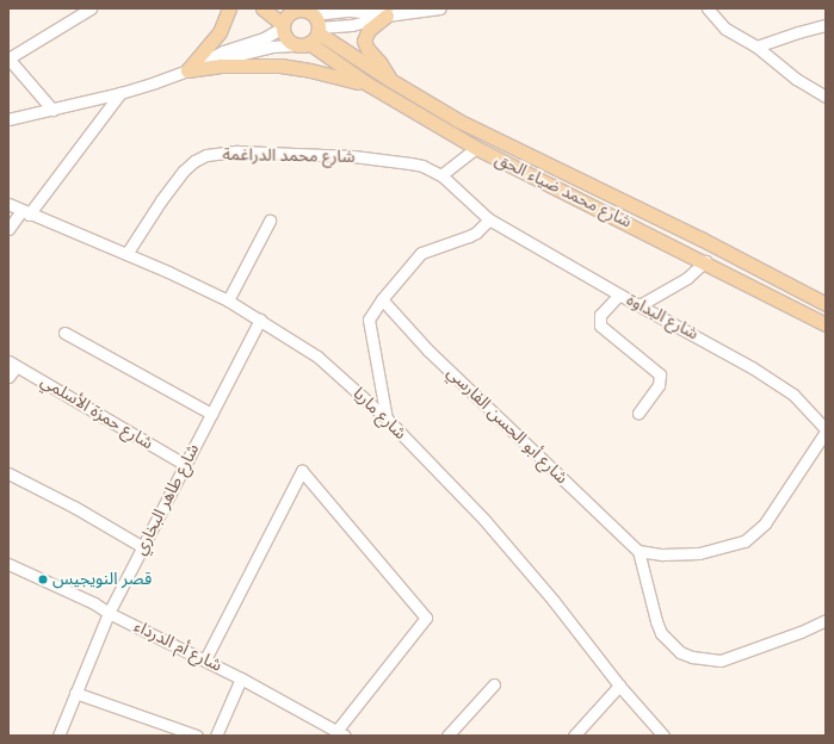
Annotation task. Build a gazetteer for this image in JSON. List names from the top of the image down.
{
  "streets": {
    "main road": ["شارع محمد ضياء الحق"],
    "street": [
      "شارع محمد الدراغمة",
      "شارع البداوة",
      "شارع حمزة الأسلمي",
      "شارع ماريا",
      "شارع أبو الحسن الفارسي",
      "شارع طاهر البخاري",
      "شارع أم الدرداء"
    ]
  },
  "crossings": [
    ["شارع محمد الدراغمة", "شارع ماريا"],
    ["شارع حمزة الأسلمي", "شارع طاهر البخاري"],
    ["شارع ماريا", "شارع طاهر البخاري"],
    ["شارع طاهر البخاري", "شارع أم الدرداء"]
  ],
  "places": ["قصر النويجيس"]
}
